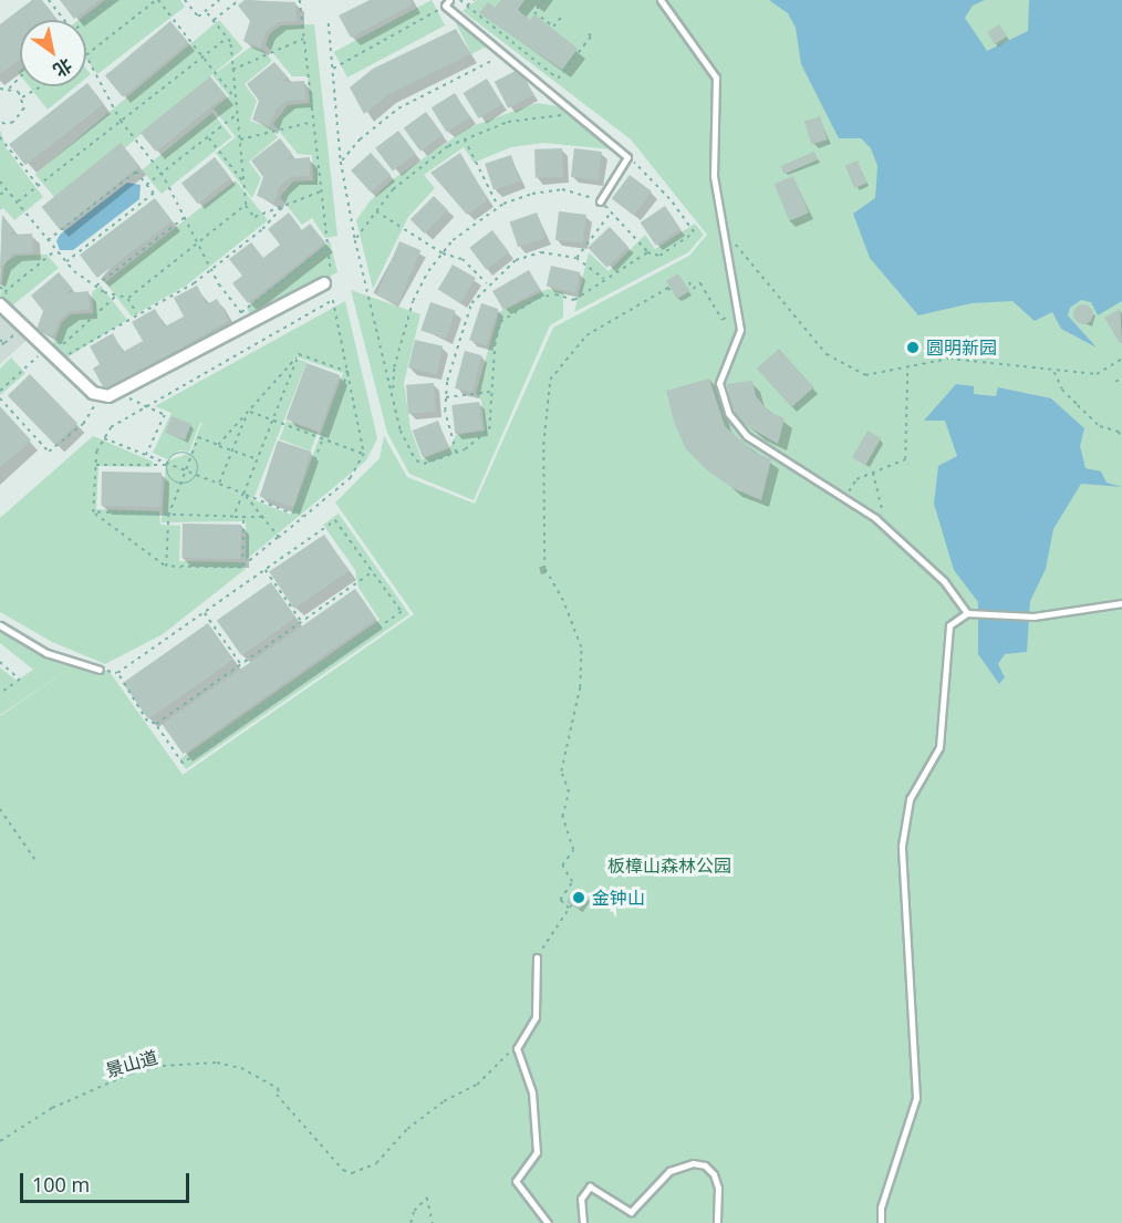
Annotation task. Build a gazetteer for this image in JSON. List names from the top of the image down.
{
  "streets": {
    "path": ["景山道"]
  },
  "parks": ["板樟山森林公园"],
  "places": ["圆明新园", "金钟山"],
  "scale_bar": "100 m",
  "north": "bottom right"
}
